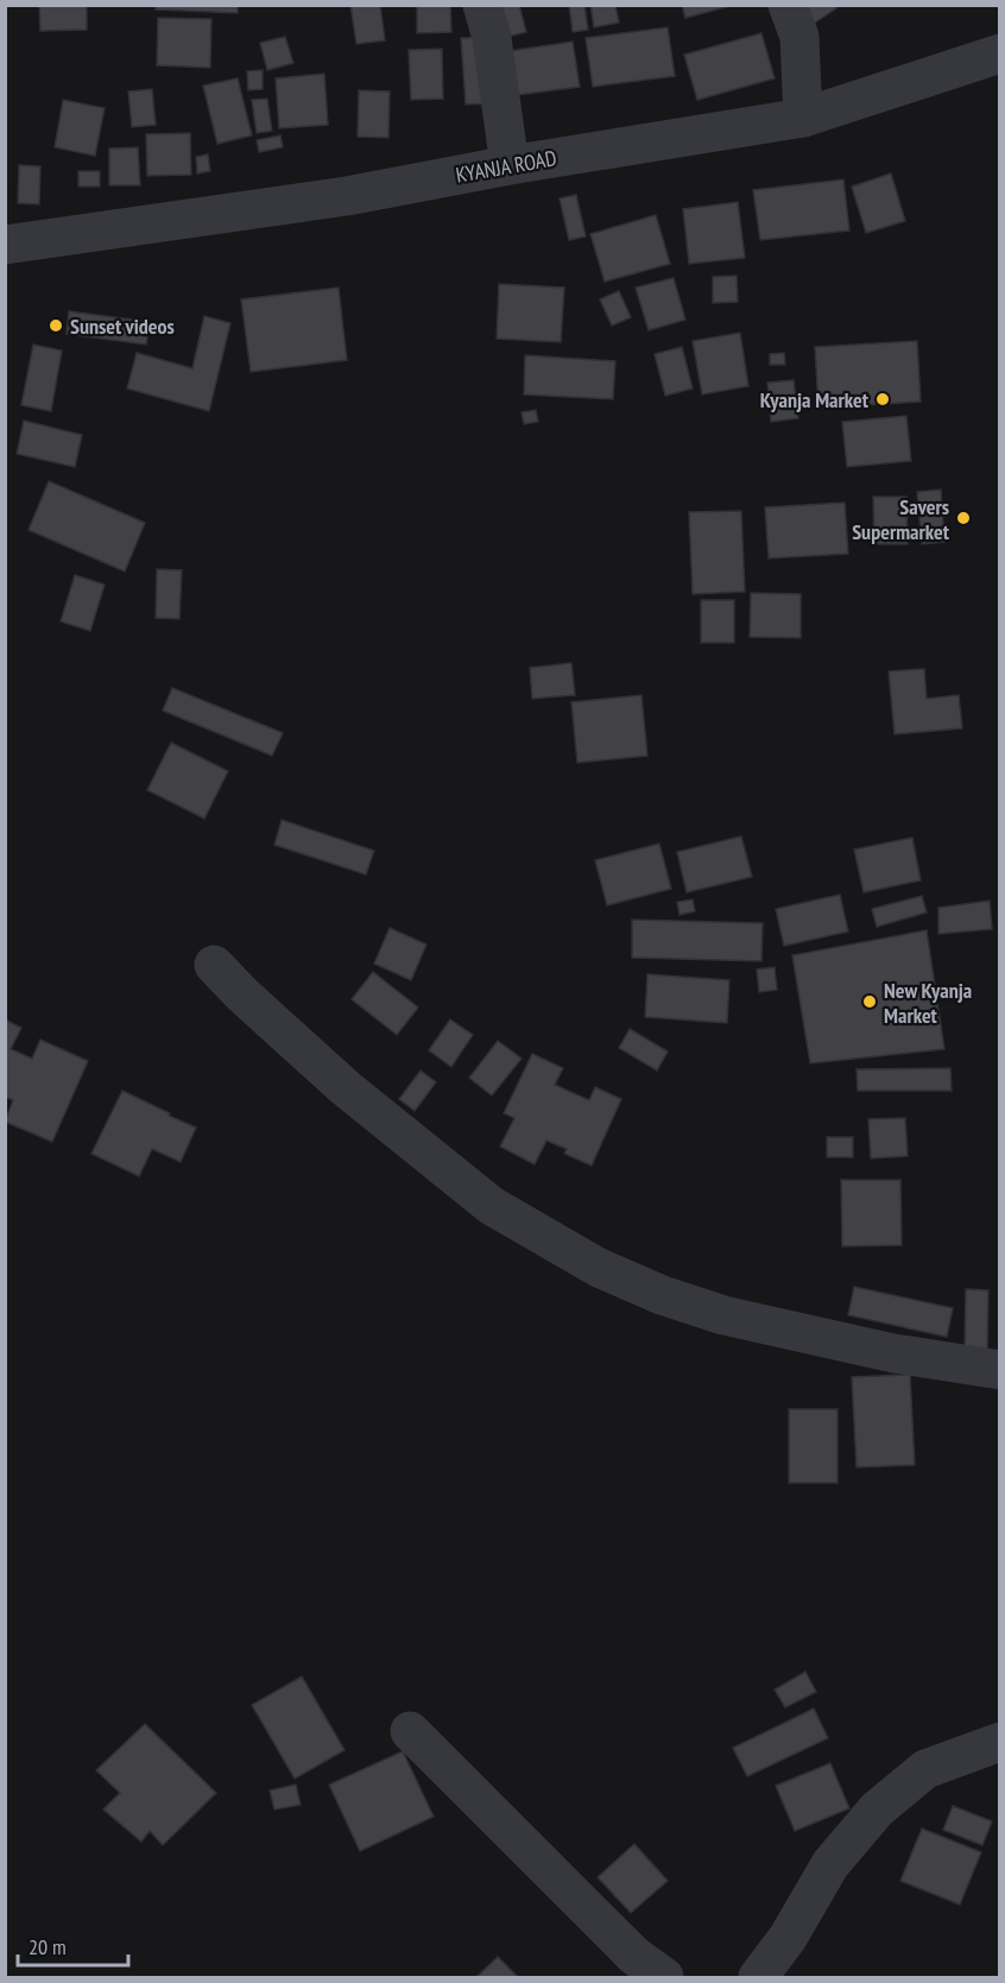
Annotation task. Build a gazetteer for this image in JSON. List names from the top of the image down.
{
  "streets": {
    "street": ["KYANJA ROAD"]
  },
  "places": [
    "Sunset videos",
    "Kyanja Market",
    "Savers Supermarket",
    "New Kyanja Market"
  ],
  "scale_bar": "20 m"
}
